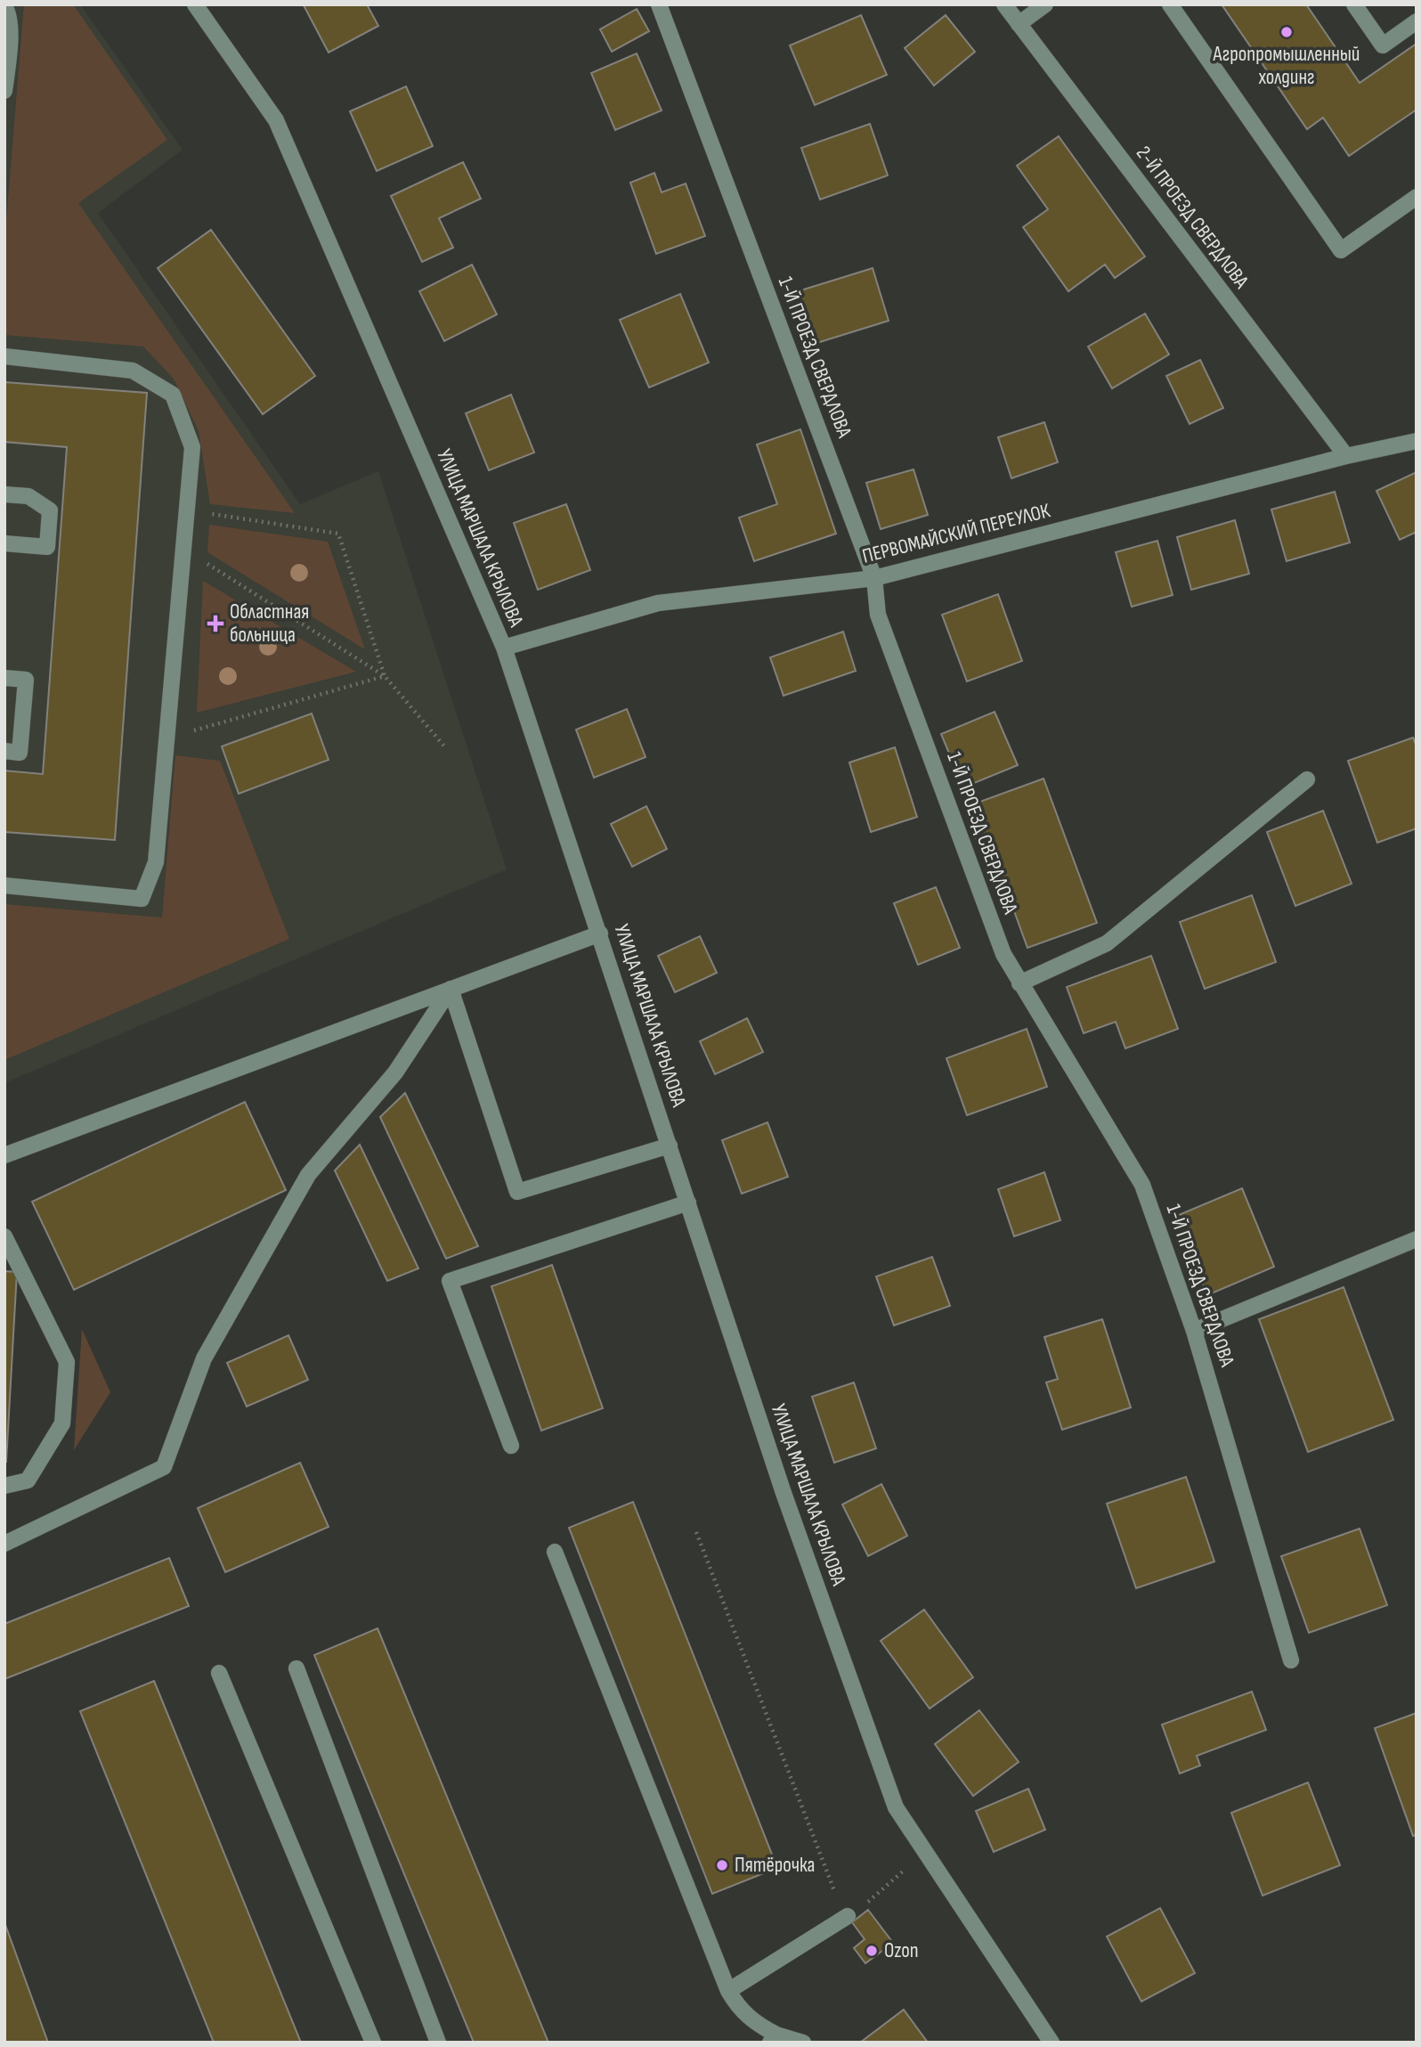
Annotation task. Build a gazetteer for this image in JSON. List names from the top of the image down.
{
  "streets": {
    "street": [
      "2-Й ПРОЕЗД СВЕРДЛОВА",
      "1-Й ПРОЕЗД СВЕРДЛОВА",
      "ПЕРВОМАЙСКИЙ ПЕРЕУЛОК",
      "УЛИЦА МАРШАЛА КРЫЛОВА"
    ]
  },
  "crossings": [
    ["2-Й ПРОЕЗД СВЕРДЛОВА", "ПЕРВОМАЙСКИЙ ПЕРЕУЛОК"],
    ["1-Й ПРОЕЗД СВЕРДЛОВА", "ПЕРВОМАЙСКИЙ ПЕРЕУЛОК"],
    ["ПЕРВОМАЙСКИЙ ПЕРЕУЛОК", "УЛИЦА МАРШАЛА КРЫЛОВА"]
  ],
  "places": {
    "other": ["Агропромышленный холдинг", "Пятёрочка", "Ozon"],
    "health": ["Областная больница"]
  }
}
